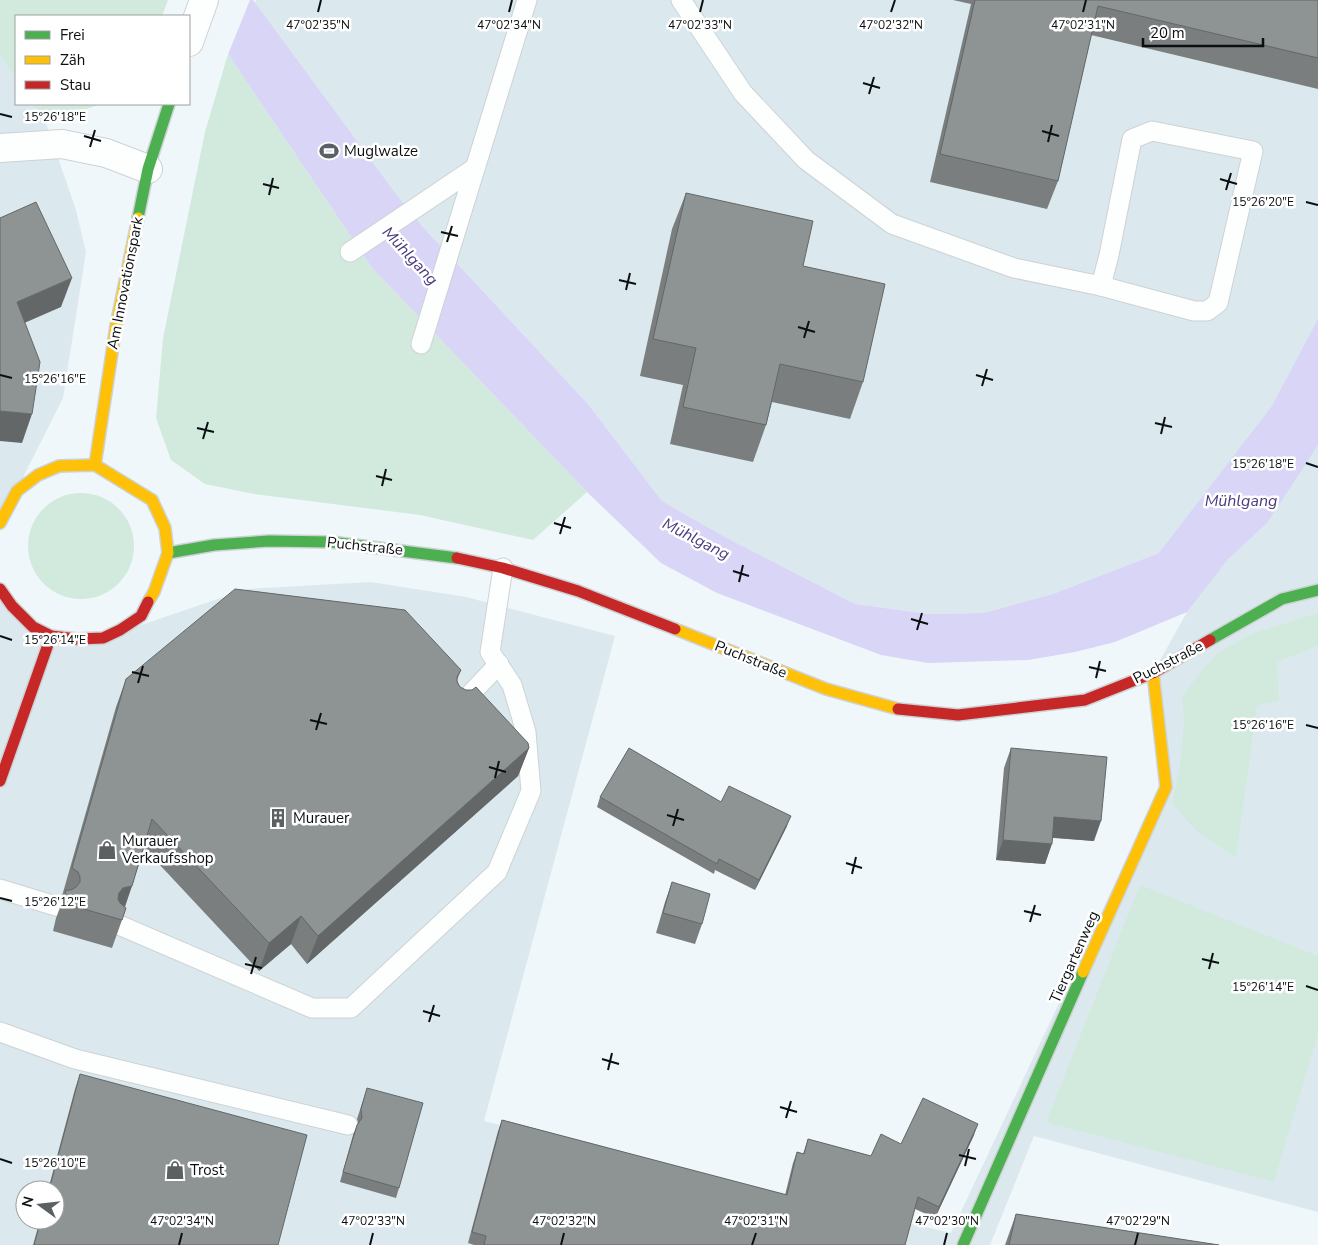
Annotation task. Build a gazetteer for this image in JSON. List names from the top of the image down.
{
  "streets": {
    "main road": ["Am Innovationspark", "Puchstraße", "Tiergartenweg"]
  },
  "crossings": [
    ["Puchstraße", "Tiergartenweg"]
  ],
  "water": ["Mühlgang"],
  "places": {
    "sports": ["Muglwalze"],
    "building": ["Murauer"],
    "shop": ["Murauer Verkaufsshop", "Trost"]
  },
  "legend": ["Frei", "Zäh", "Stau"],
  "scale_bar": "20 m",
  "north": "left",
  "coordinates": [
    "47°02'35\"N",
    "47°02'34\"N",
    "47°02'33\"N",
    "47°02'32\"N",
    "47°02'31\"N",
    "15°26'18\"E",
    "15°26'20\"E",
    "15°26'16\"E",
    "15°26'14\"E",
    "15°26'12\"E",
    "15°26'10\"E",
    "47°02'30\"N",
    "47°02'29\"N"
  ]
}
